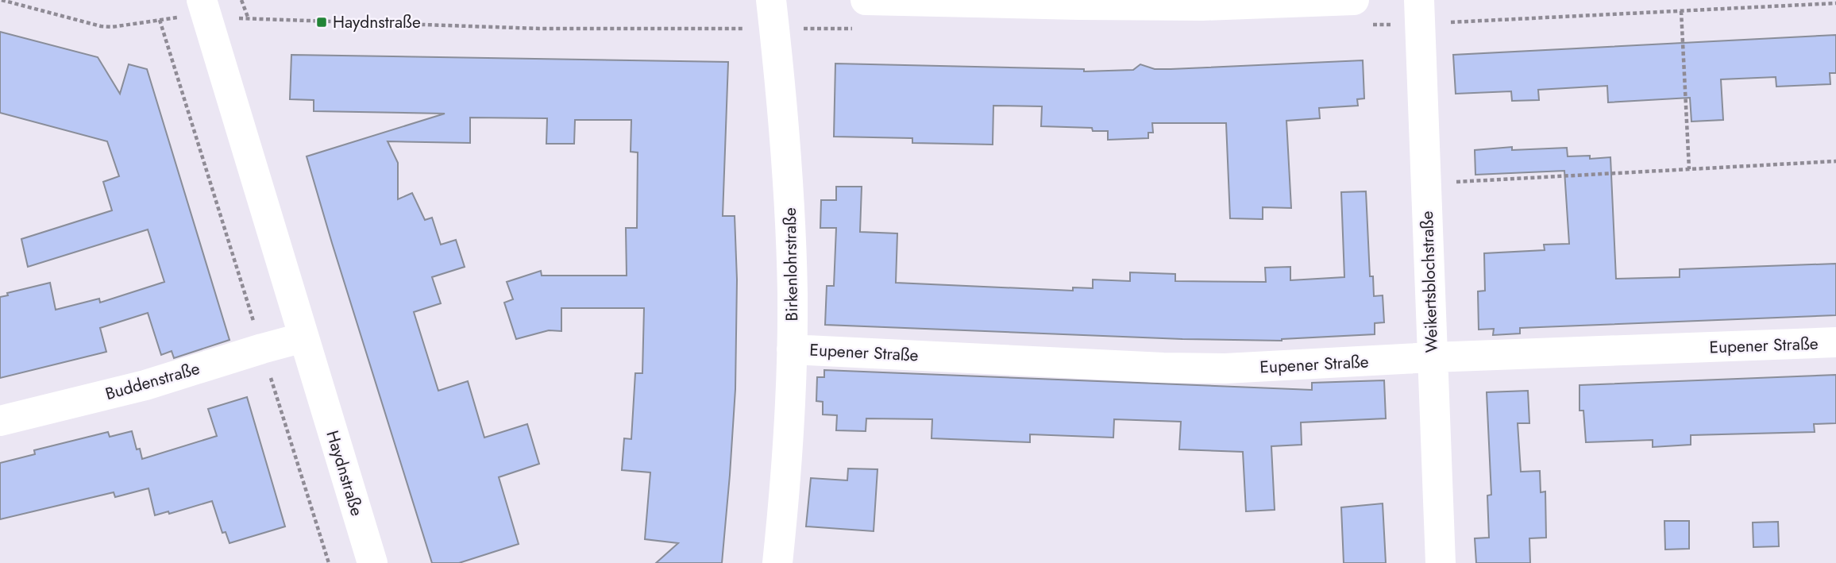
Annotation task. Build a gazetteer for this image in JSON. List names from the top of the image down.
{
  "streets": {
    "street": [
      "Birkenlohrstraße",
      "Weikertsblochstraße",
      "Eupener Straße",
      "Buddenstraße",
      "Haydnstraße"
    ]
  },
  "crossings": [
    ["Birkenlohrstraße", "Eupener Straße"],
    ["Weikertsblochstraße", "Eupener Straße"],
    ["Buddenstraße", "Haydnstraße"]
  ],
  "places": {
    "transit": ["Haydnstraße"]
  }
}
